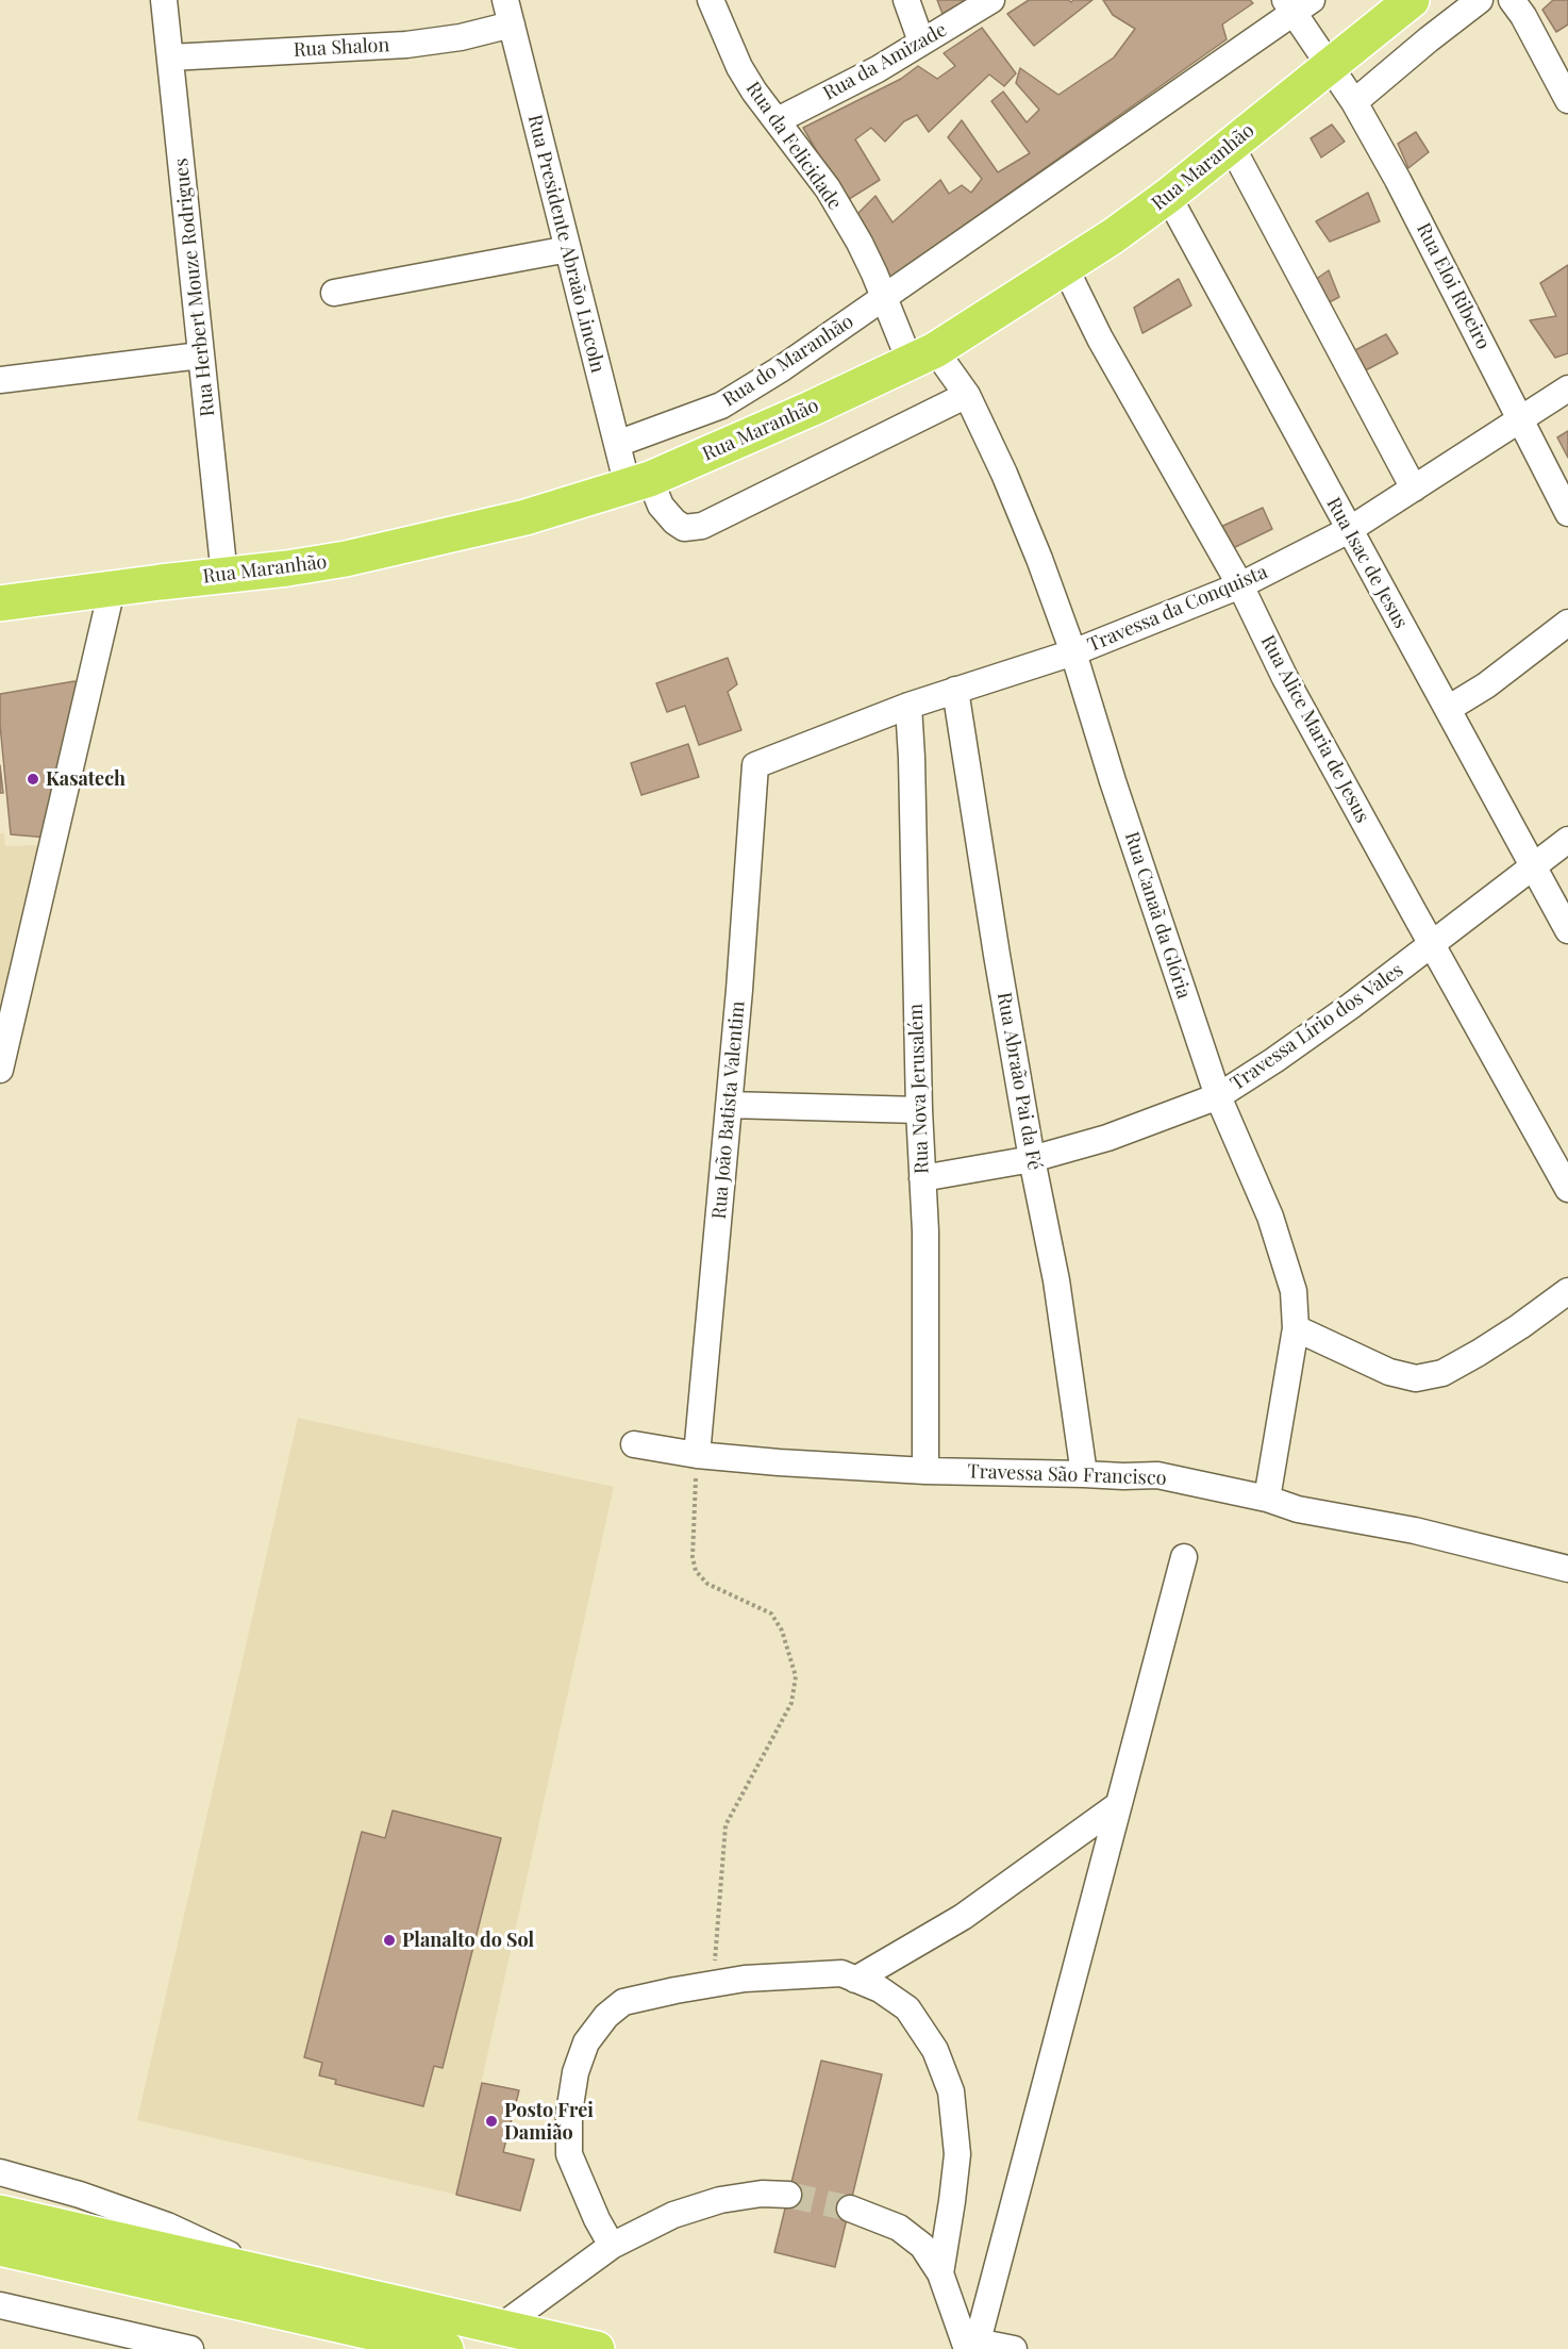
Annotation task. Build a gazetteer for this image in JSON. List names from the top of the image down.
{
  "streets": {
    "highway": ["Rua Maranhão"],
    "street": [
      "Rua Shalon",
      "Rua da Amizade",
      "Rua da Felicidade",
      "Rua Presidente Abraão Lincoln",
      "Rua Eloi Ribeiro",
      "Rua Herbert Mouze Rodrigues",
      "Rua do Maranhão",
      "Rua Isac de Jesus",
      "Travessa da Conquista",
      "Rua Alice Maria de Jesus",
      "Rua Canaã da Glória",
      "Travessa Lírio dos Vales",
      "Rua Abraão Pai da Fé",
      "Rua Nova Jerusalém",
      "Rua João Batista Valentim",
      "Travessa São Francisco"
    ]
  },
  "crossings": [
    ["Rua Shalon", "Rua Presidente Abraão Lincoln"],
    ["Rua Shalon", "Rua Herbert Mouze Rodrigues"],
    ["Rua da Amizade", "Rua da Felicidade"],
    ["Rua da Felicidade", "Rua Maranhão"],
    ["Rua da Felicidade", "Rua do Maranhão"],
    ["Rua da Felicidade", "Rua Canaã da Glória"],
    ["Rua Maranhão", "Rua Presidente Abraão Lincoln"],
    ["Rua Maranhão", "Rua Eloi Ribeiro"],
    ["Rua Maranhão", "Rua Herbert Mouze Rodrigues"],
    ["Rua Maranhão", "Rua Isac de Jesus"],
    ["Rua Maranhão", "Rua Alice Maria de Jesus"],
    ["Rua Maranhão", "Rua Canaã da Glória"],
    ["Rua Presidente Abraão Lincoln", "Rua do Maranhão"],
    ["Rua Eloi Ribeiro", "Travessa da Conquista"],
    ["Rua Isac de Jesus", "Travessa da Conquista"],
    ["Rua Isac de Jesus", "Travessa Lírio dos Vales"],
    ["Travessa da Conquista", "Rua Alice Maria de Jesus"],
    ["Travessa da Conquista", "Rua Canaã da Glória"],
    ["Travessa da Conquista", "Rua Abraão Pai da Fé"],
    ["Travessa da Conquista", "Rua Nova Jerusalém"],
    ["Travessa da Conquista", "Rua João Batista Valentim"],
    ["Rua Alice Maria de Jesus", "Travessa Lírio dos Vales"],
    ["Rua Canaã da Glória", "Travessa Lírio dos Vales"],
    ["Rua Canaã da Glória", "Travessa São Francisco"],
    ["Travessa Lírio dos Vales", "Rua Abraão Pai da Fé"],
    ["Travessa Lírio dos Vales", "Rua Nova Jerusalém"],
    ["Rua Abraão Pai da Fé", "Travessa São Francisco"],
    ["Rua Nova Jerusalém", "Travessa São Francisco"],
    ["Rua João Batista Valentim", "Travessa São Francisco"]
  ],
  "places": ["Kasatech", "Planalto do Sol", "Posto Frei Damião"]
}
